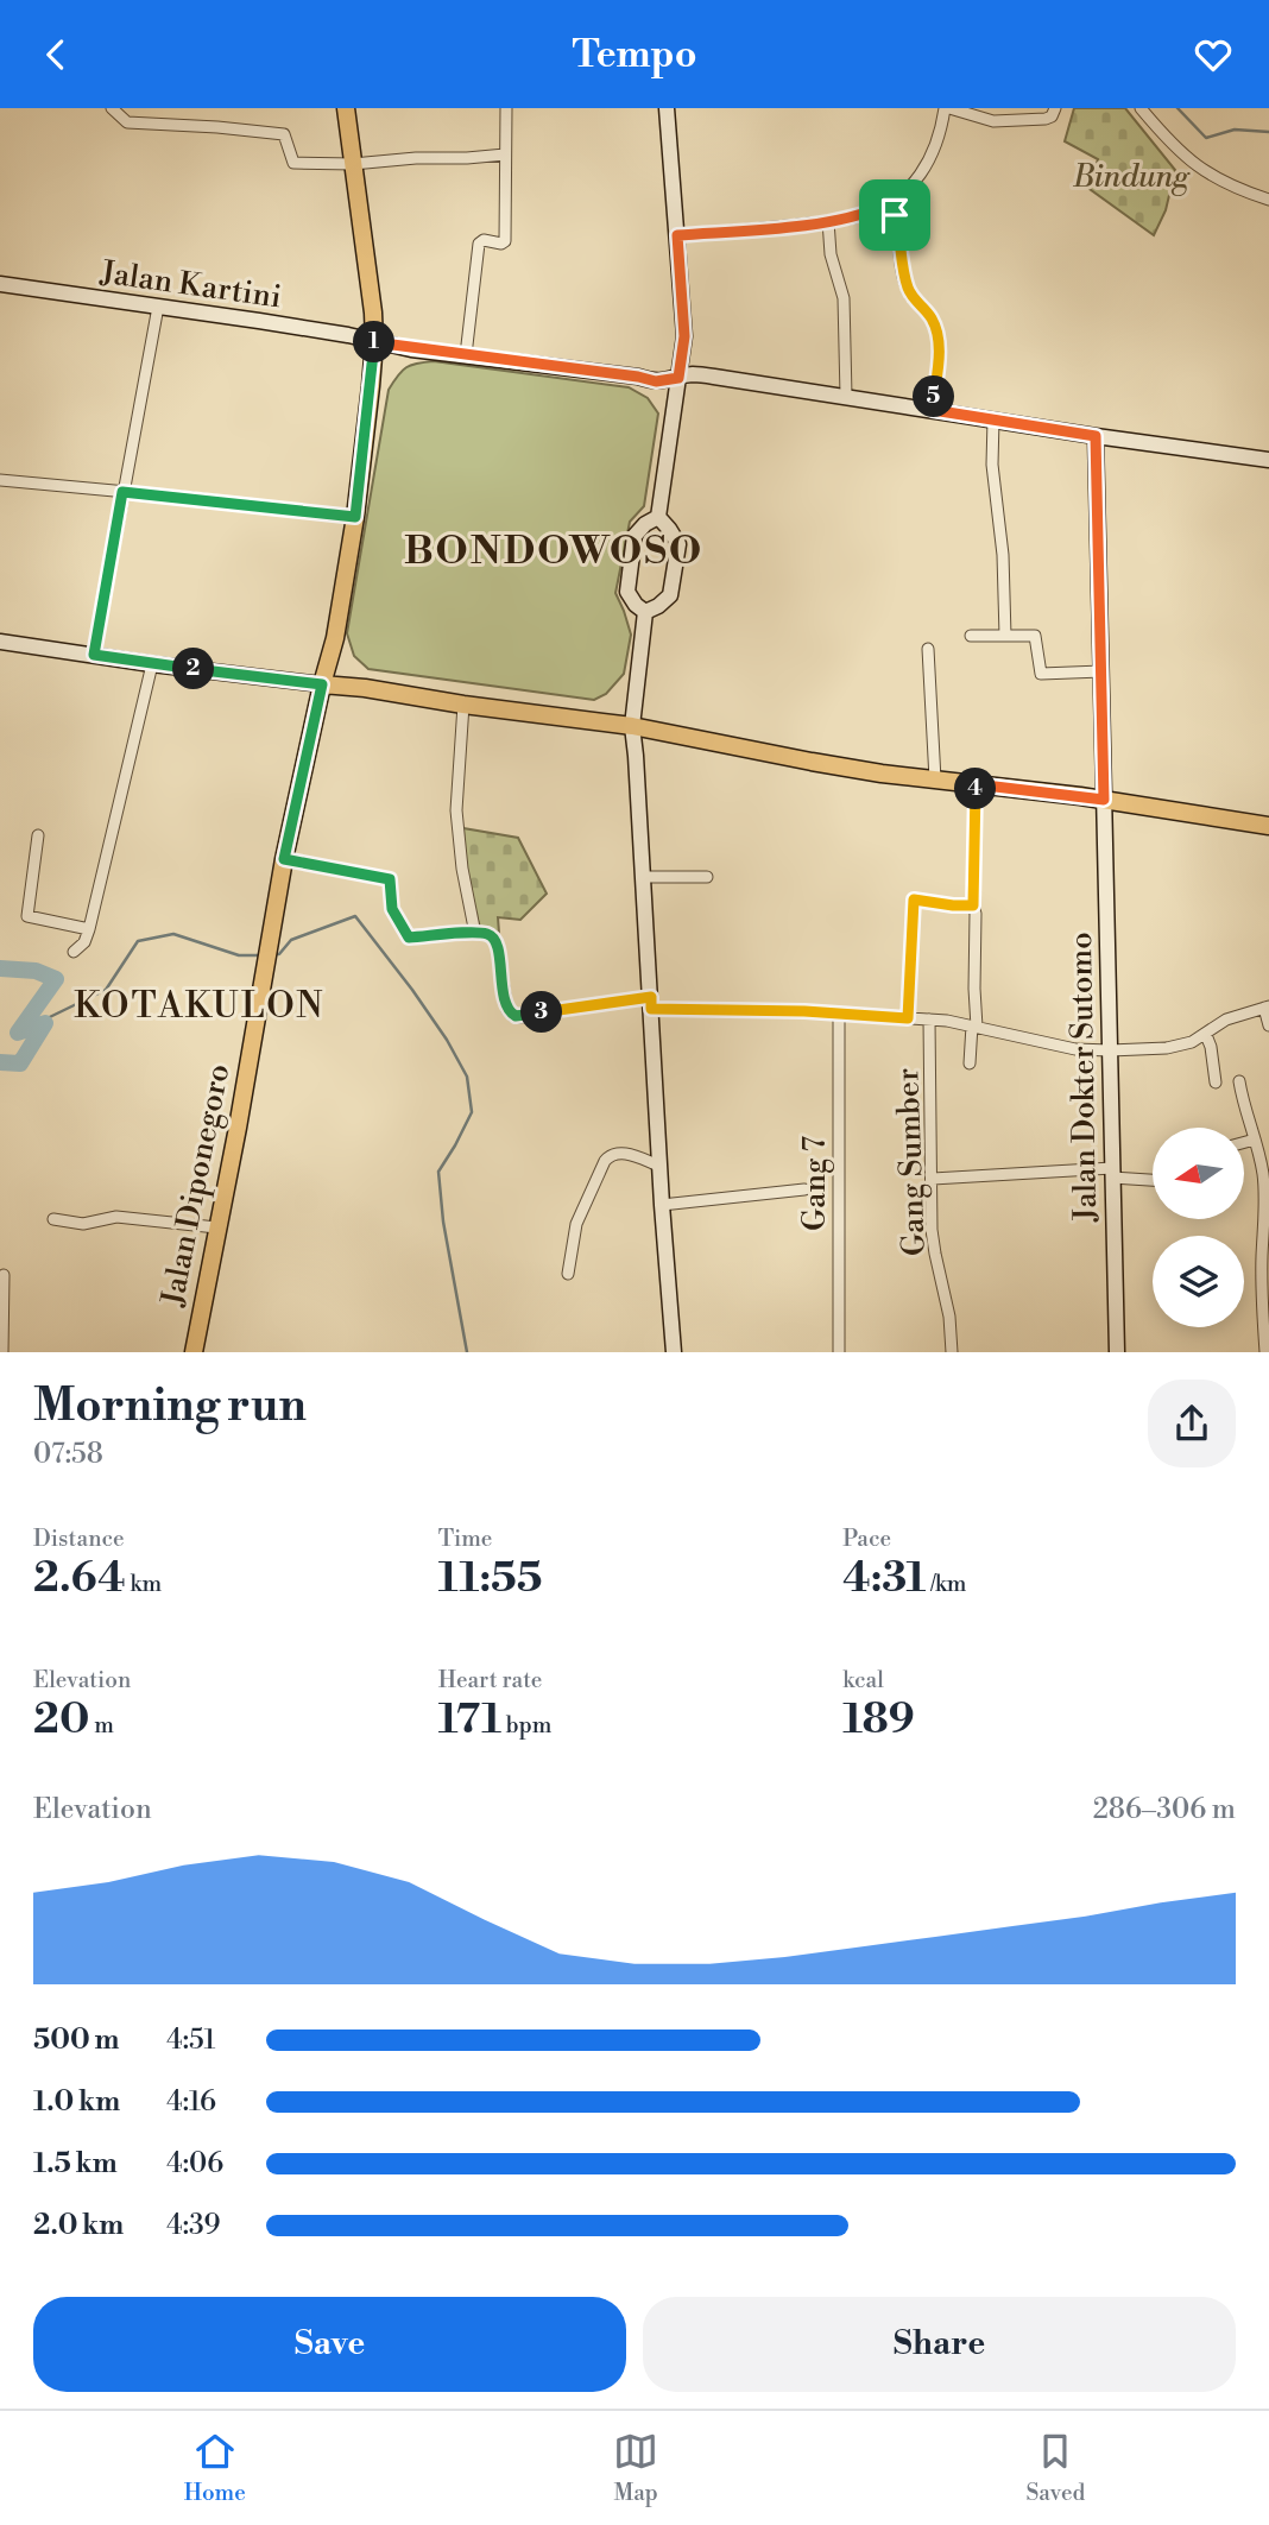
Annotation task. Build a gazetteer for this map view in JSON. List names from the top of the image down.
{
  "streets": {
    "main road": ["Jalan Diponegoro"],
    "street": [
      "Jalan Kartini",
      "Jalan Dokter Sutomo",
      "Gang Sumber",
      "Gang 7"
    ]
  },
  "crossings": [
    ["Jalan Kartini", "Jalan Dokter Sutomo"],
    ["Jalan Kartini", "Jalan Diponegoro"]
  ],
  "districts": ["BONDOWOSO", "KOTAKULON"],
  "parks": ["Bindung"],
  "north": "left",
  "page": {
    "header": "Tempo",
    "pins": [
      "1",
      "5",
      "2",
      "4",
      "3"
    ],
    "heading": ["Morning run", "07:58"],
    "stats": [
      ["Distance", "2.64 km"],
      ["Time", "11:55"],
      ["Pace", "4:31 /km"],
      ["Elevation", "20 m"],
      ["Heart rate", "171 bpm"],
      ["kcal", "189"]
    ],
    "chart": ["Elevation", "286–306 m"],
    "list": [
      {
        "name": "500 m",
        "note": "4:51"
      },
      {
        "name": "1.0 km",
        "note": "4:16"
      },
      {
        "name": "1.5 km",
        "note": "4:06"
      },
      {
        "name": "2.0 km",
        "note": "4:39"
      }
    ],
    "buttons": ["Save", "Share"],
    "tabs": ["Home", "Map", "Saved"]
  }
}
